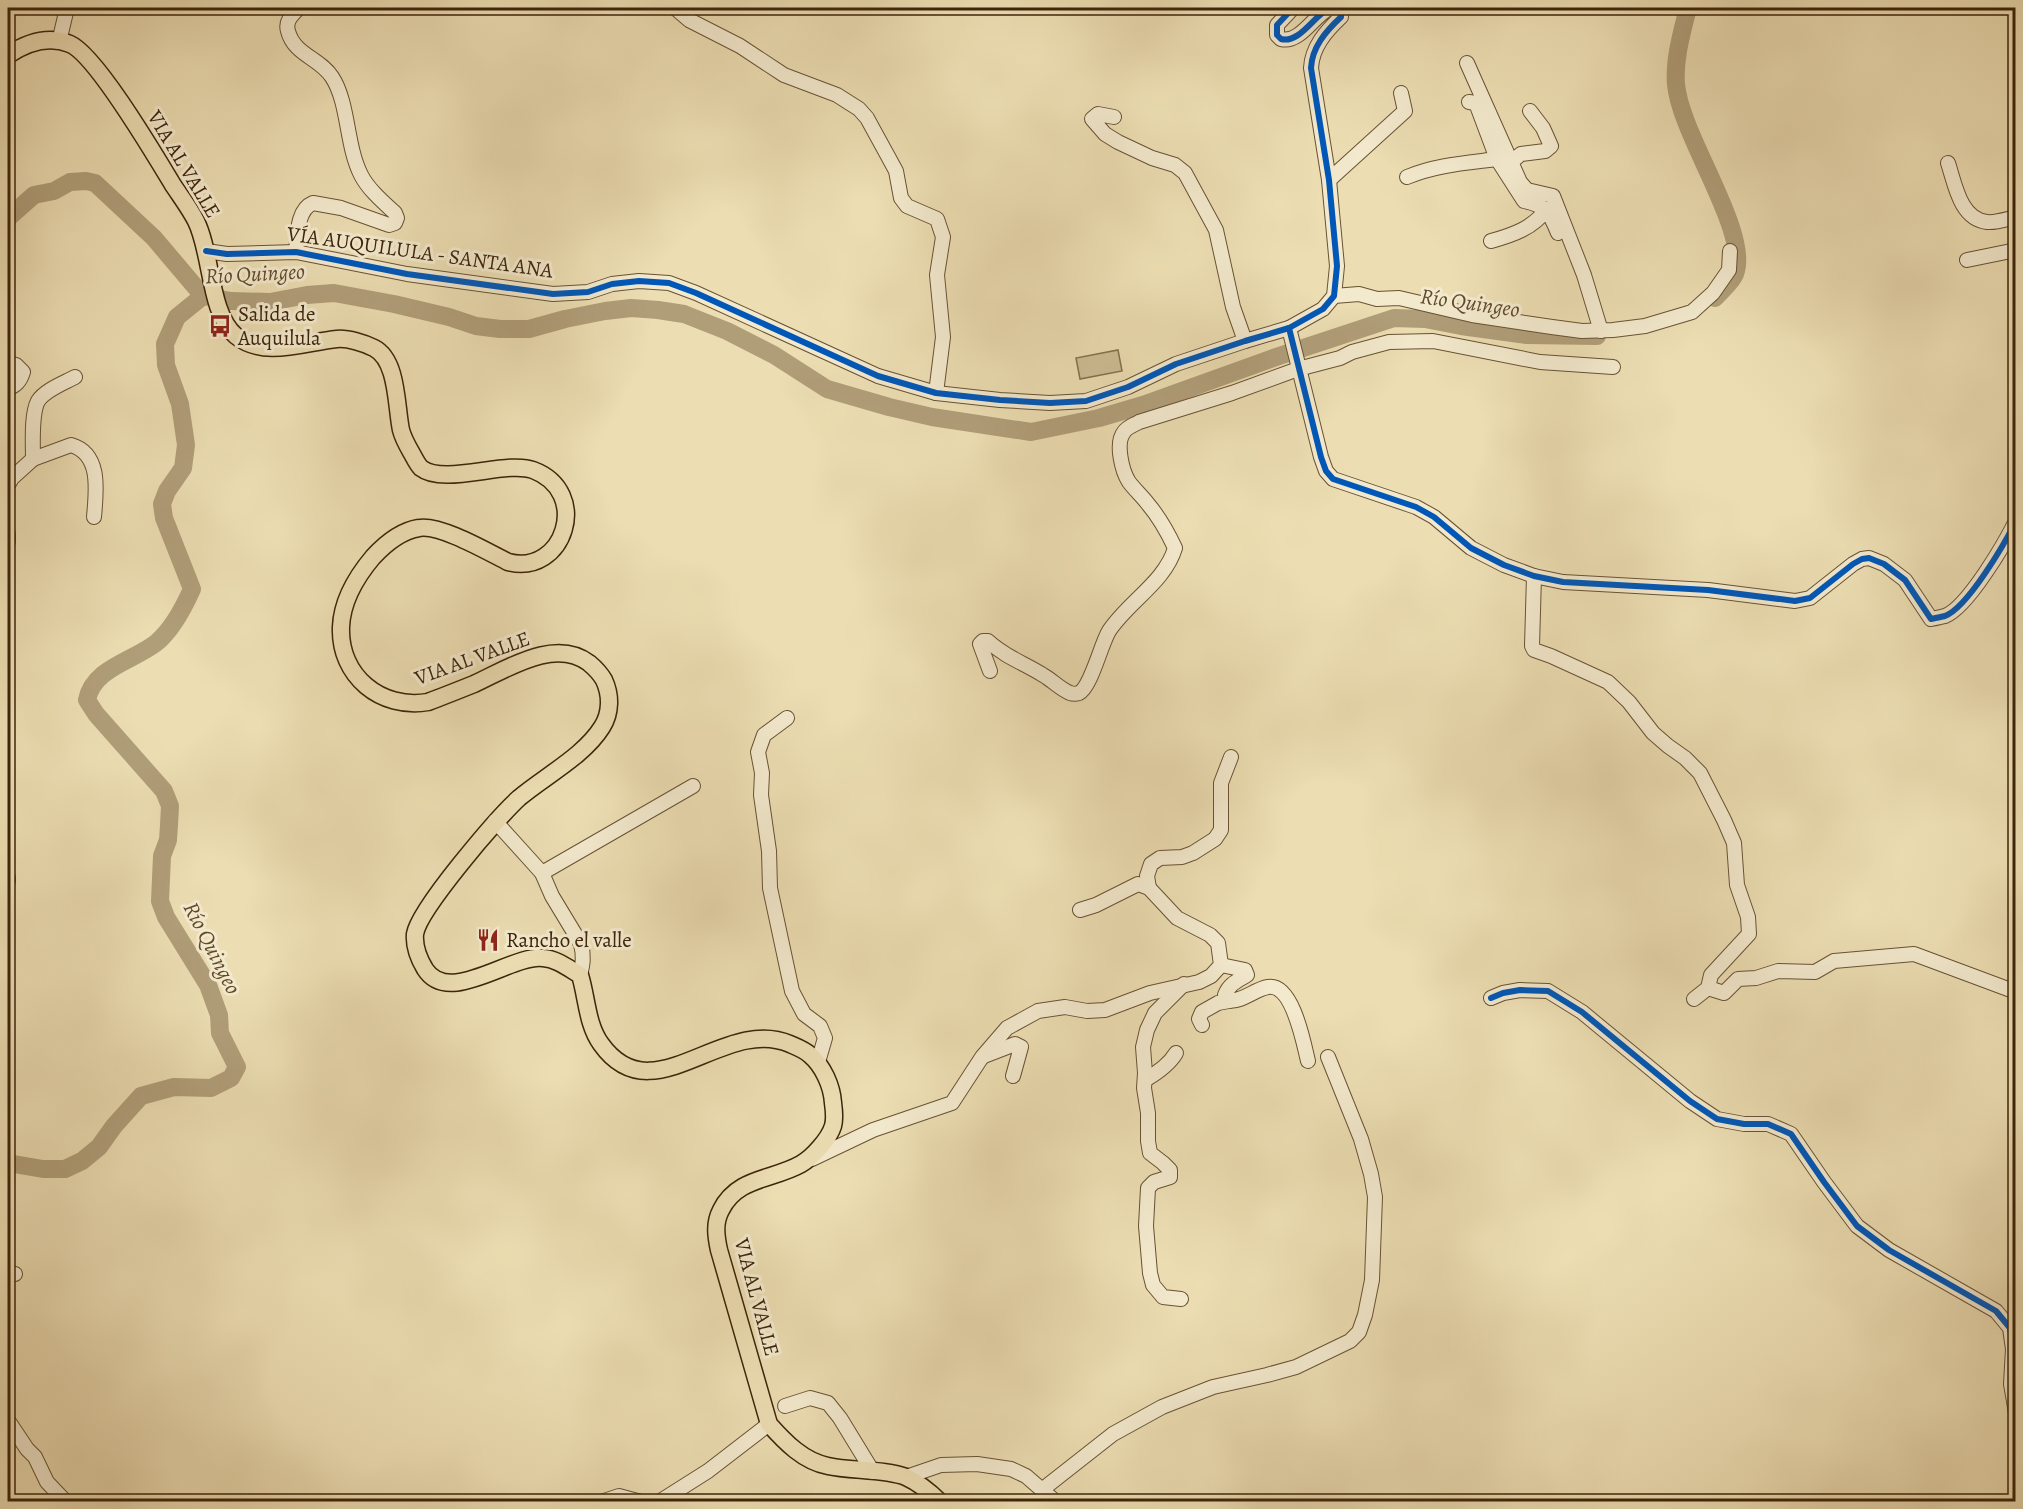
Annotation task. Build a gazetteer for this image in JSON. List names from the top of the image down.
{
  "streets": {
    "main road": ["VIA AL VALLE"],
    "street": ["VÍA AUQUILULA - SANTA ANA"]
  },
  "crossings": [
    ["VIA AL VALLE", "VÍA AUQUILULA - SANTA ANA"]
  ],
  "water": ["Río Quingeo"],
  "places": {
    "bus stop": ["Salida de Auquilula"],
    "restaurant": ["Rancho el valle"]
  }
}
